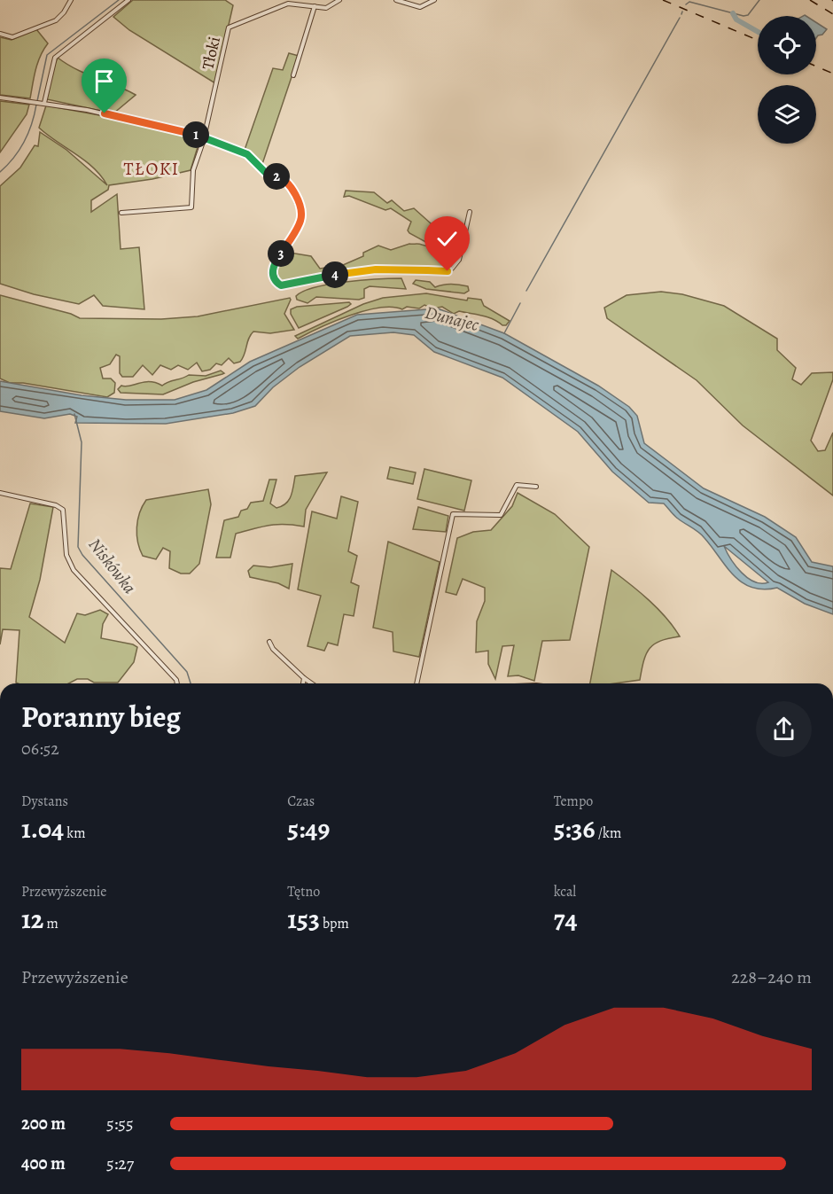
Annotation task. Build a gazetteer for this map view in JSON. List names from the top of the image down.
{
  "streets": {
    "street": ["Tłoki"]
  },
  "districts": ["TŁOKI"],
  "water": ["Dunajec", "Niskówka"],
  "page": {
    "pins": [
      "1",
      "2",
      "3",
      "4"
    ],
    "heading": ["Poranny bieg", "06:52"],
    "stats": [
      ["Dystans", "1.04 km"],
      ["Czas", "5:49"],
      ["Tempo", "5:36 /km"],
      ["Przewyższenie", "12 m"],
      ["Tętno", "153 bpm"],
      ["kcal", "74"]
    ],
    "chart": ["Przewyższenie", "228–240 m"],
    "list": [
      {
        "name": "200 m",
        "note": "5:55"
      },
      {
        "name": "400 m",
        "note": "5:27"
      }
    ]
  }
}
